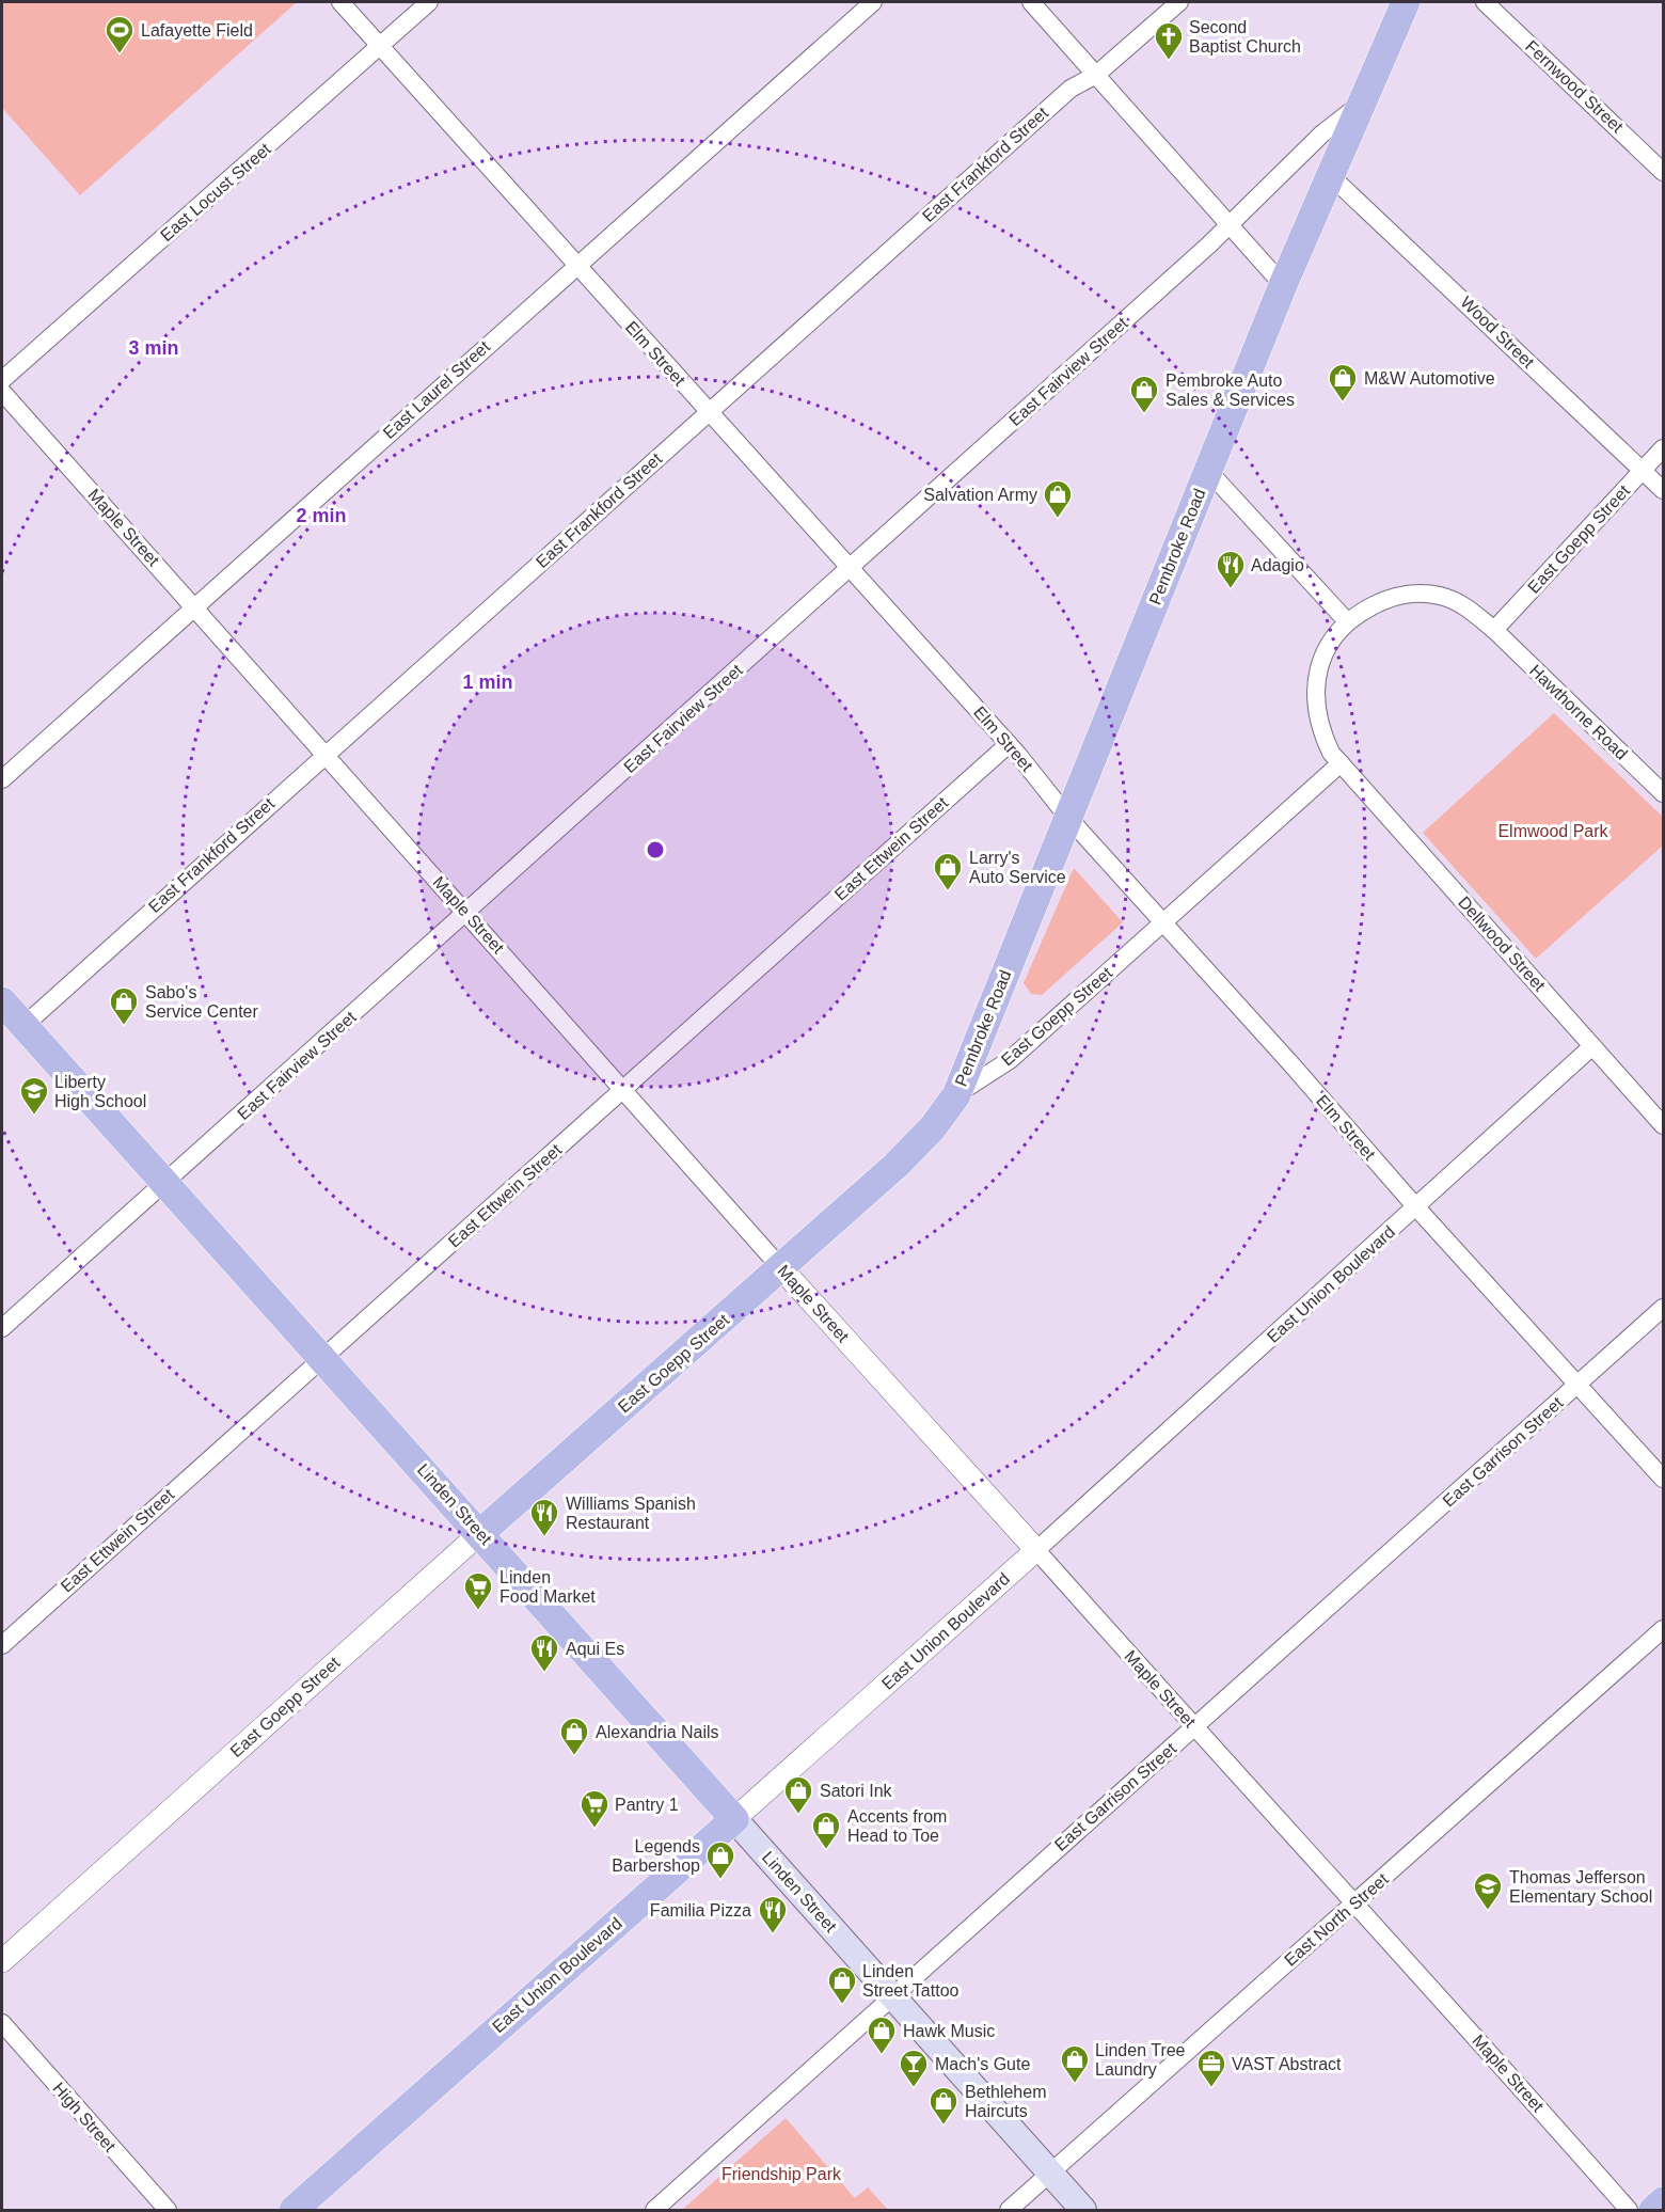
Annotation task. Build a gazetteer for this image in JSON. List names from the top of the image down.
{
  "streets": {
    "main road": [
      "East Goepp Street",
      "Pembroke Road",
      "East Union Boulevard",
      "Linden Street"
    ],
    "street": [
      "Fernwood Street",
      "East Frankford Street",
      "East Locust Street",
      "Wood Street",
      "Elm Street",
      "East Fairview Street",
      "East Laurel Street",
      "Maple Street",
      "Hawthorne Road",
      "East Ettwein Street",
      "Dellwood Street",
      "East Garrison Street",
      "East North Street",
      "High Street"
    ]
  },
  "crossings": [
    ["East Frankford Street", "Elm Street"],
    ["East Frankford Street", "Maple Street"],
    ["East Frankford Street", "Linden Street"],
    ["East Locust Street", "Elm Street"],
    ["Wood Street", "East Goepp Street"],
    ["Wood Street", "Pembroke Road"],
    ["Elm Street", "East Fairview Street"],
    ["Elm Street", "East Laurel Street"],
    ["Elm Street", "East Goepp Street"],
    ["Elm Street", "Pembroke Road"],
    ["Elm Street", "East Ettwein Street"],
    ["Elm Street", "East Union Boulevard"],
    ["Elm Street", "East Garrison Street"],
    ["East Fairview Street", "Maple Street"],
    ["East Fairview Street", "Pembroke Road"],
    ["East Fairview Street", "Linden Street"],
    ["East Laurel Street", "Maple Street"],
    ["Maple Street", "East Goepp Street"],
    ["Maple Street", "East Ettwein Street"],
    ["Maple Street", "East Union Boulevard"],
    ["Maple Street", "East Garrison Street"],
    ["Maple Street", "East North Street"],
    ["East Goepp Street", "Pembroke Road"],
    ["East Goepp Street", "Hawthorne Road"],
    ["East Goepp Street", "Dellwood Street"],
    ["East Goepp Street", "Linden Street"],
    ["Hawthorne Road", "Dellwood Street"],
    ["East Ettwein Street", "Linden Street"],
    ["Dellwood Street", "East Union Boulevard"],
    ["East Union Boulevard", "Linden Street"],
    ["East Garrison Street", "Linden Street"],
    ["Linden Street", "East North Street"]
  ],
  "parks": ["Elmwood Park", "Friendship Park"],
  "places": {
    "sports": ["Lafayette Field"],
    "church": ["Second Baptist Church"],
    "shop": [
      "M&W Automotive",
      "Pembroke Auto Sales & Services",
      "Salvation Army",
      "Larry's Auto Service",
      "Sabo's Service Center",
      "Alexandria Nails",
      "Satori Ink",
      "Accents from Head to Toe",
      "Legends Barbershop",
      "Linden Street Tattoo",
      "Hawk Music",
      "Linden Tree Laundry",
      "Bethlehem Haircuts"
    ],
    "restaurant": [
      "Adagio",
      "Williams Spanish Restaurant",
      "Aqui Es",
      "Familia Pizza"
    ],
    "school or university": ["Liberty High School", "Thomas Jefferson Elementary School"],
    "supermarket": ["Linden Food Market", "Pantry 1"],
    "bar": ["Mach's Gute"],
    "office": ["VAST Abstract"]
  },
  "rings": ["3 min", "2 min", "1 min"]
}
